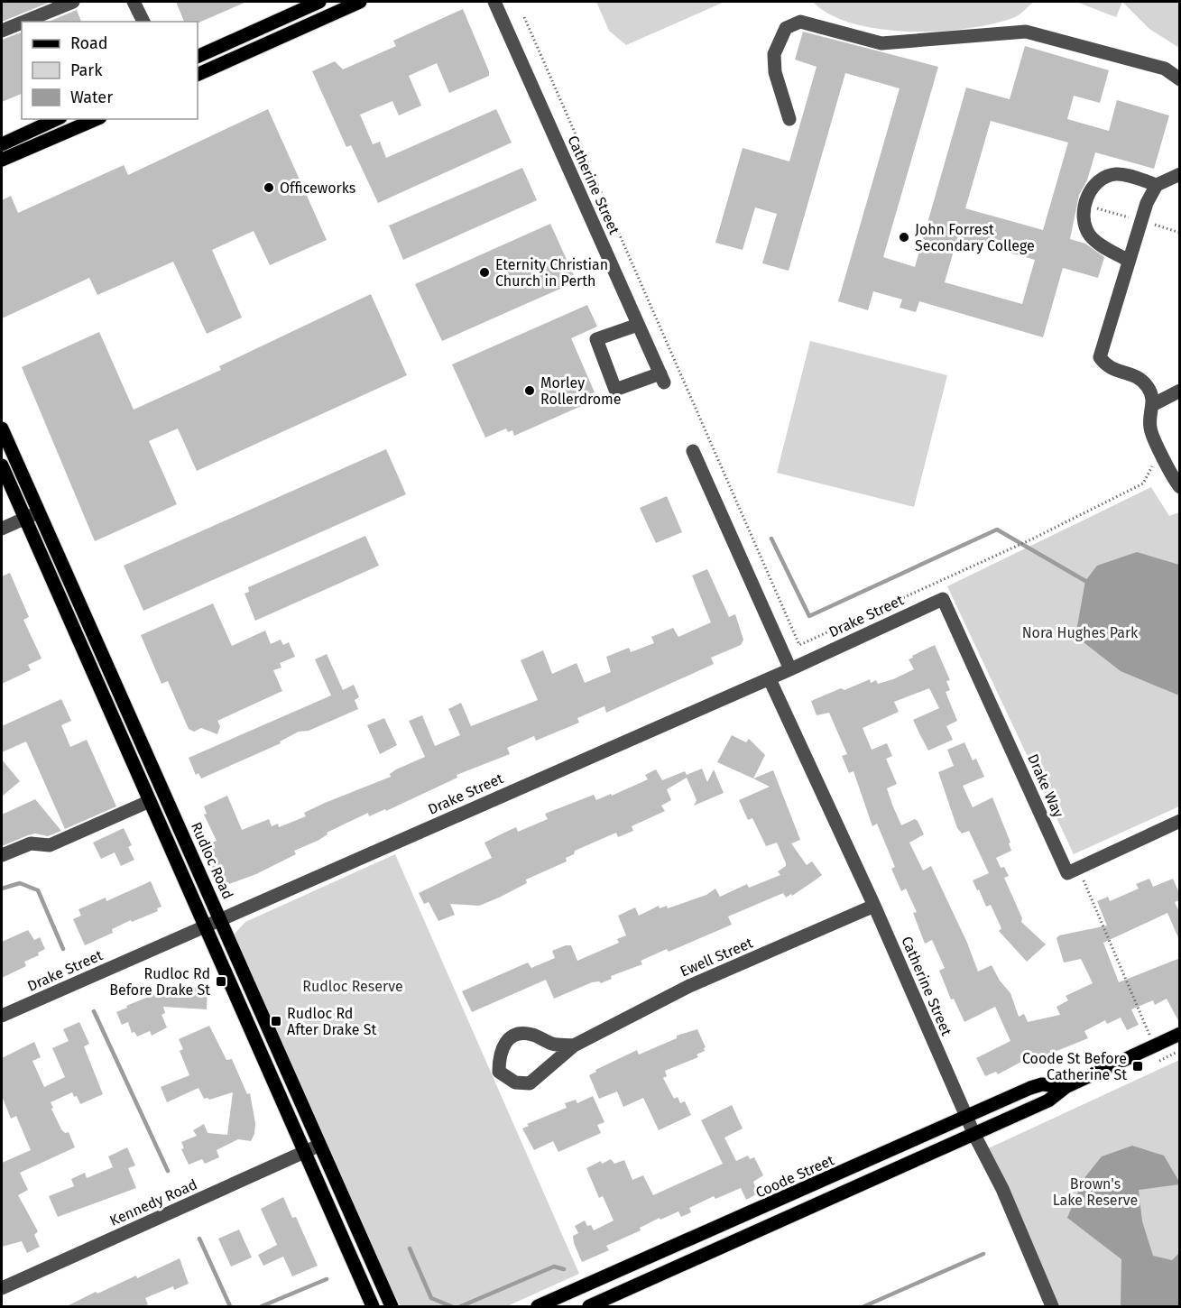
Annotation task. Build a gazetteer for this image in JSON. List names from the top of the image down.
{
  "streets": {
    "main road": ["Rudloc Road", "Coode Street"],
    "street": [
      "Catherine Street",
      "Drake Street",
      "Drake Way",
      "Ewell Street",
      "Kennedy Road"
    ]
  },
  "crossings": [
    ["Catherine Street", "Drake Street"],
    ["Catherine Street", "Ewell Street"],
    ["Catherine Street", "Coode Street"],
    ["Drake Street", "Drake Way"],
    ["Drake Street", "Rudloc Road"],
    ["Rudloc Road", "Kennedy Road"]
  ],
  "parks": ["Nora Hughes Park", "Rudloc Reserve", "Brown's Lake Reserve"],
  "places": {
    "other": [
      "Officeworks",
      "John Forrest Secondary College",
      "Eternity Christian Church in Perth",
      "Morley Rollerdrome"
    ],
    "transit": ["Rudloc Rd Before Drake St", "Rudloc Rd After Drake St", "Coode St Before Catherine St"]
  },
  "legend": ["Road", "Park", "Water"]
}
